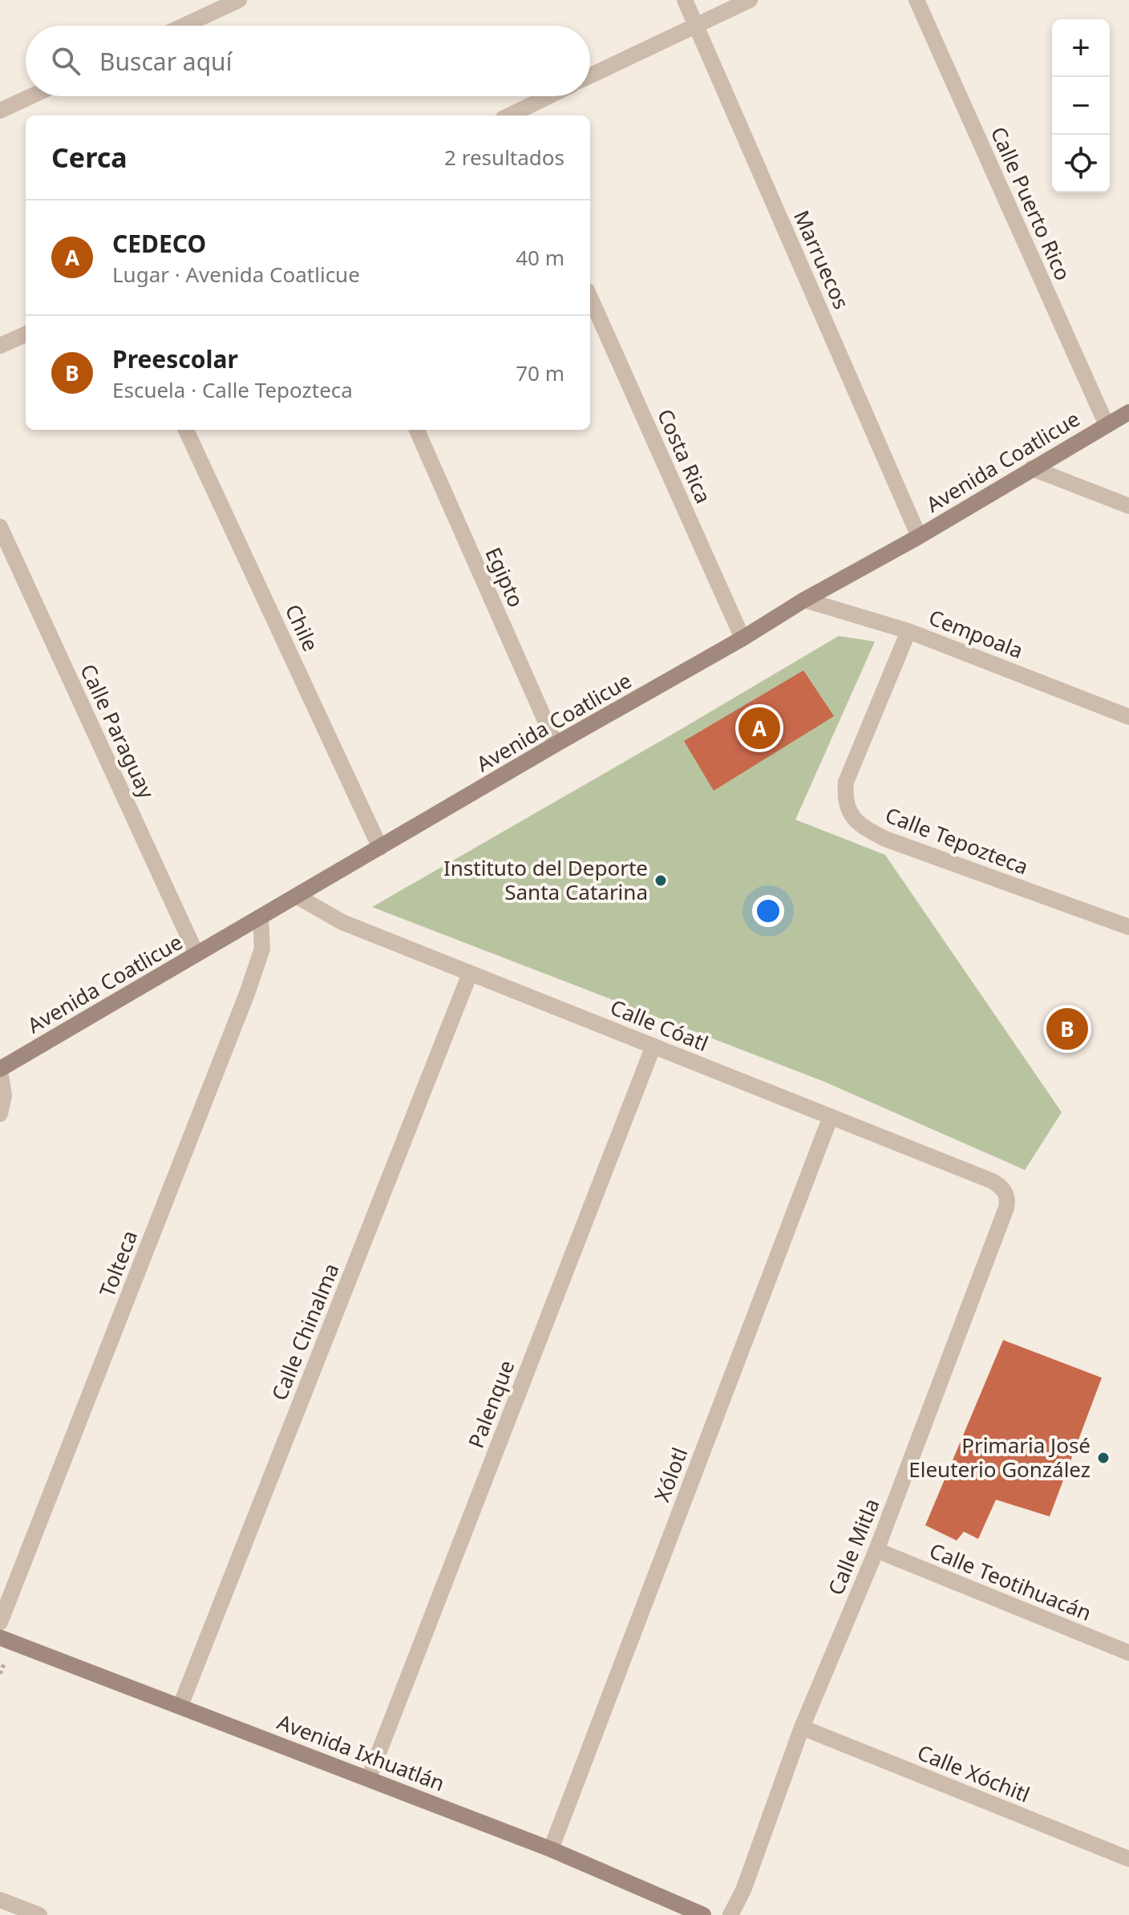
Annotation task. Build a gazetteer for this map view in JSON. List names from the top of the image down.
{
  "streets": {
    "street": [
      "Calle Puerto Rico",
      "Marruecos",
      "Costa Rica",
      "Avenida Coatlicue",
      "Egipto",
      "Chile",
      "Cempoala",
      "Calle Paraguay",
      "Calle Tepozteca",
      "Calle Cóatl",
      "Tolteca",
      "Calle Chinalma",
      "Palenque",
      "Xólotl",
      "Calle Mitla",
      "Calle Teotihuacán",
      "Avenida Ixhuatlán",
      "Calle Xóchitl"
    ]
  },
  "crossings": [
    ["Calle Puerto Rico", "Avenida Coatlicue"],
    ["Marruecos", "Avenida Coatlicue"],
    ["Costa Rica", "Avenida Coatlicue"],
    ["Avenida Coatlicue", "Egipto"],
    ["Avenida Coatlicue", "Chile"],
    ["Avenida Coatlicue", "Cempoala"],
    ["Avenida Coatlicue", "Calle Paraguay"],
    ["Avenida Coatlicue", "Calle Cóatl"],
    ["Avenida Coatlicue", "Tolteca"],
    ["Cempoala", "Calle Tepozteca"],
    ["Calle Cóatl", "Calle Chinalma"],
    ["Calle Cóatl", "Palenque"],
    ["Calle Cóatl", "Xólotl"],
    ["Calle Cóatl", "Calle Mitla"],
    ["Calle Chinalma", "Avenida Ixhuatlán"],
    ["Palenque", "Avenida Ixhuatlán"],
    ["Xólotl", "Avenida Ixhuatlán"],
    ["Calle Mitla", "Calle Teotihuacán"],
    ["Calle Mitla", "Calle Xóchitl"]
  ],
  "places": ["Instituto del Deporte Santa Catarina", "Primaria José Eleuterio González"],
  "page": {
    "map_buttons": ["+", "−"],
    "search": "Buscar aquí",
    "heading": ["Cerca", "2 resultados"],
    "list": [
      {
        "mark": "A",
        "name": "CEDECO",
        "note": "Lugar · Avenida Coatlicue",
        "value": "40 m"
      },
      {
        "mark": "B",
        "name": "Preescolar",
        "note": "Escuela · Calle Tepozteca",
        "value": "70 m"
      }
    ],
    "pins": ["A", "B"]
  }
}
